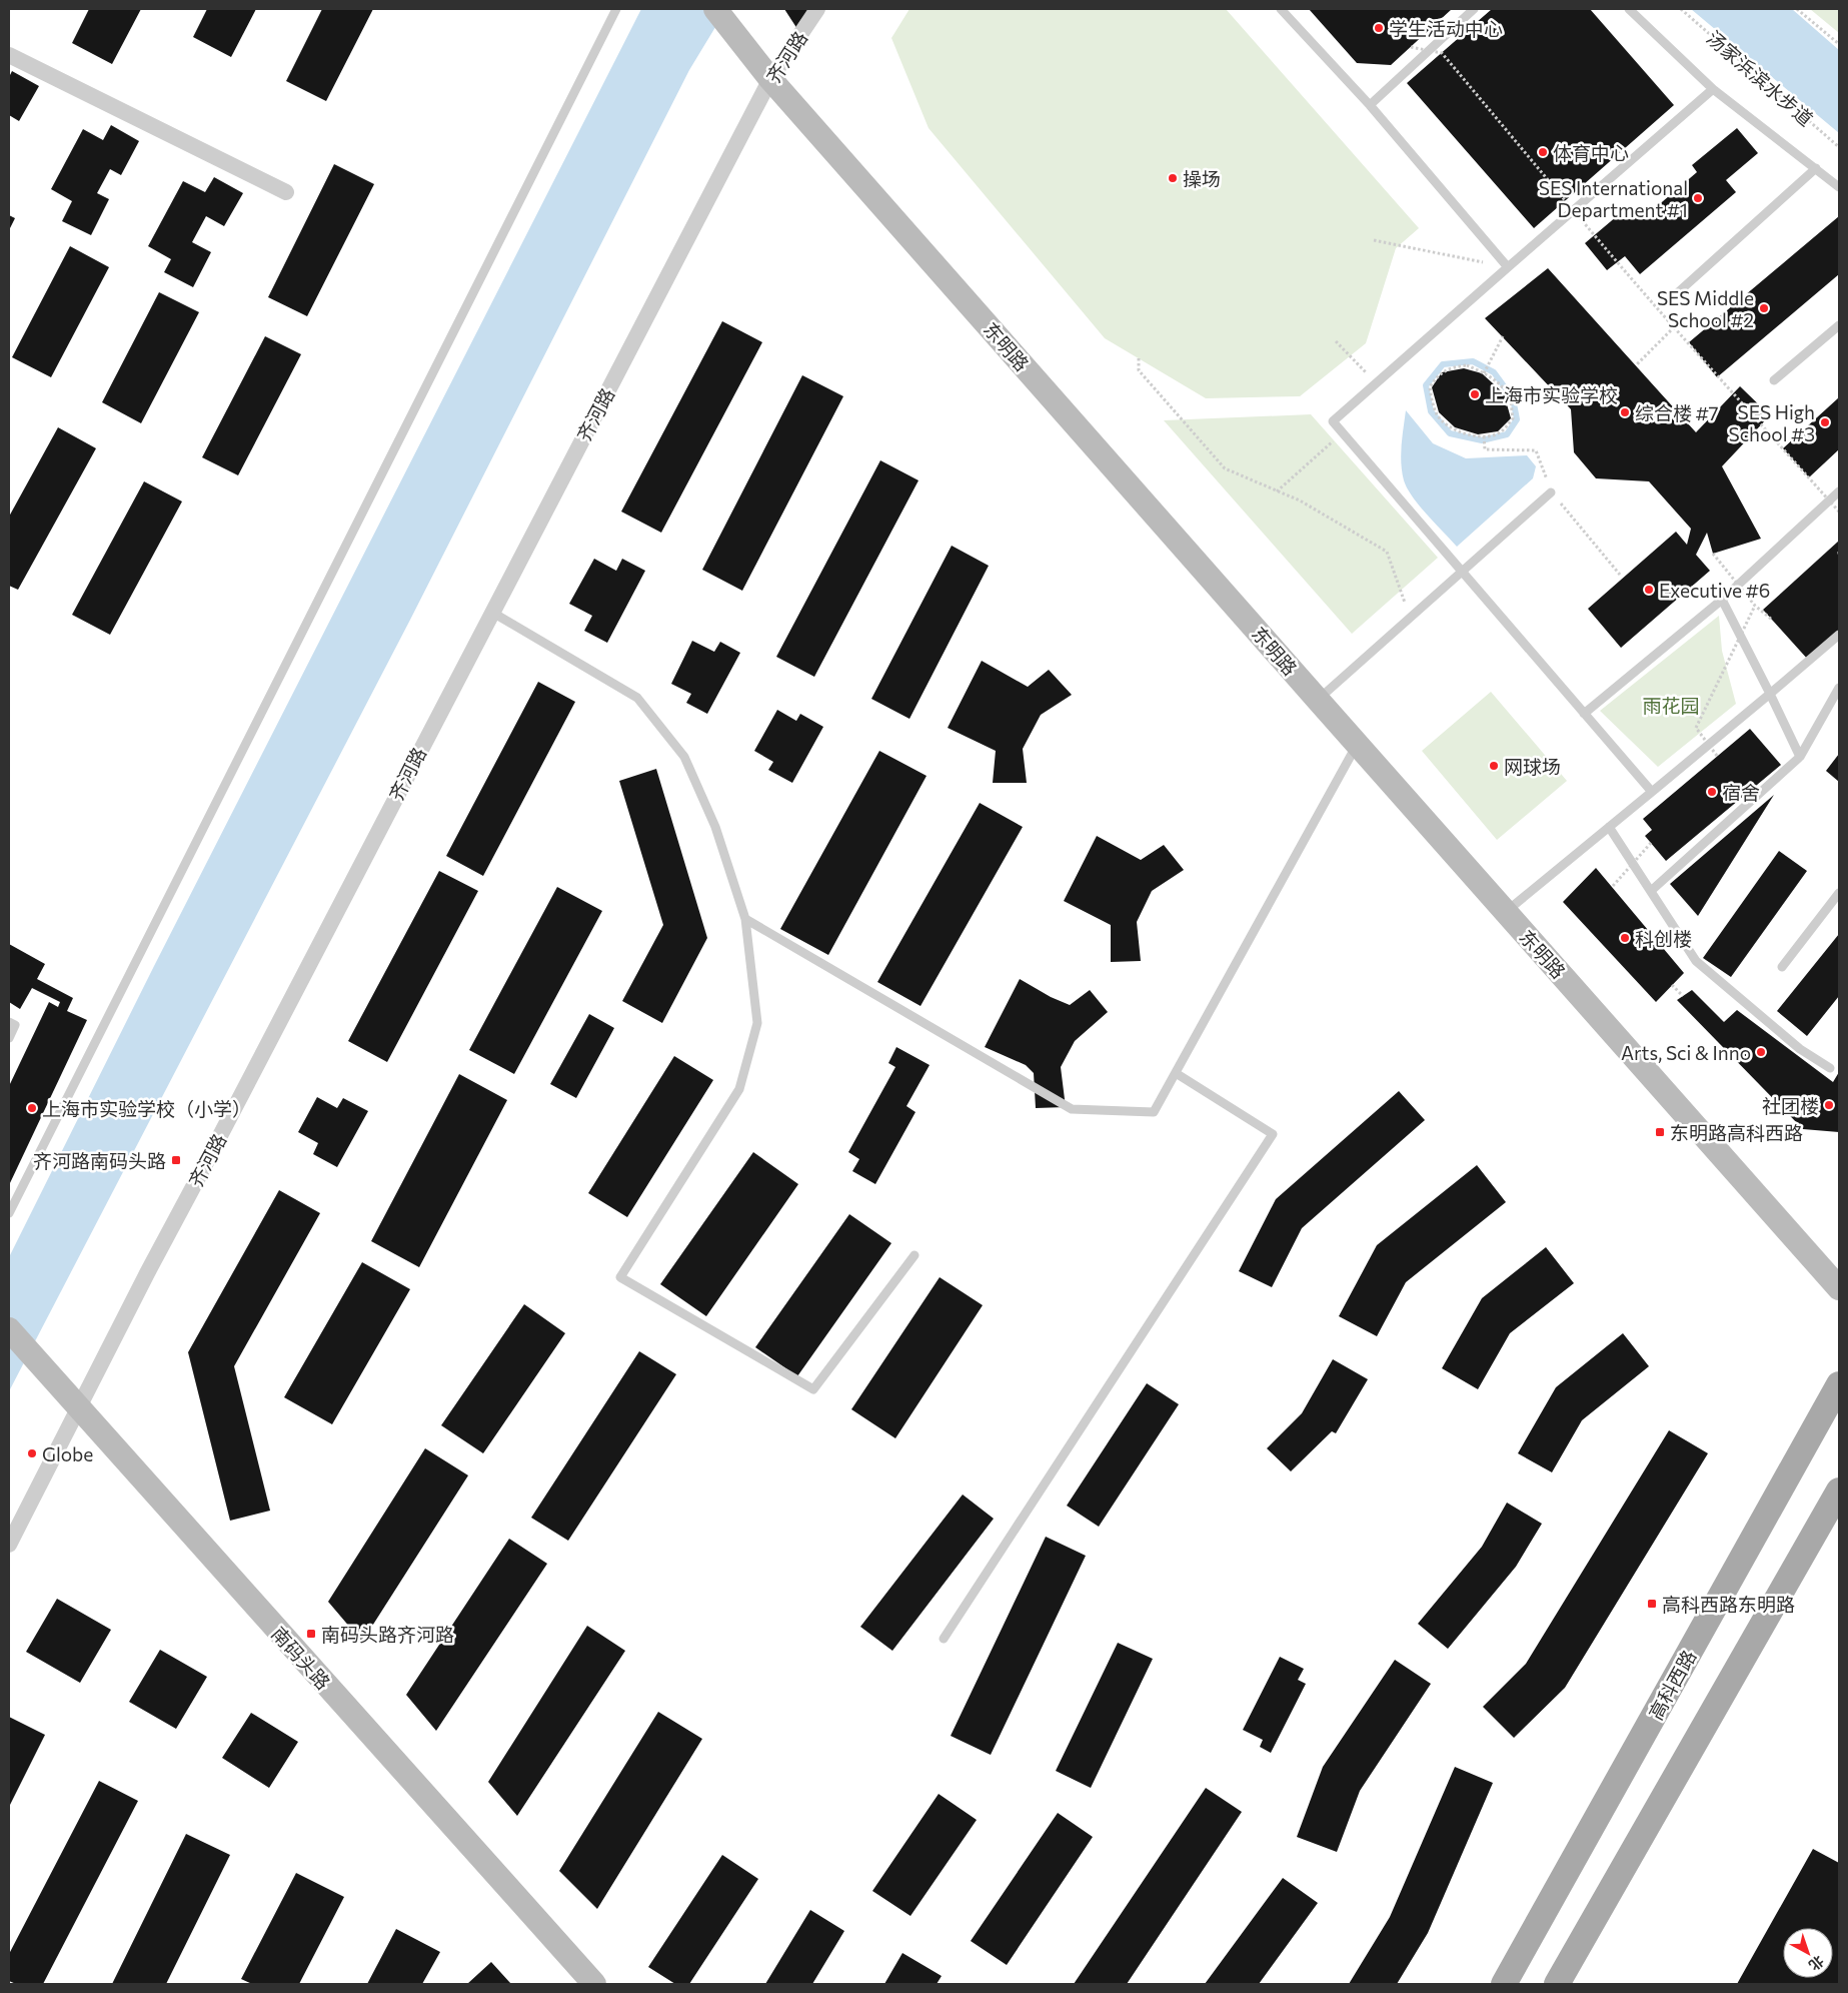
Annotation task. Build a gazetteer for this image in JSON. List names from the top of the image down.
{
  "streets": {
    "main road": ["东明路", "南码头路", "高科西路"],
    "street": ["齐河路"],
    "path": ["汤家浜滨水步道"]
  },
  "crossings": [
    ["齐河路", "东明路"],
    ["齐河路", "南码头路"]
  ],
  "parks": ["雨花园"],
  "places": {
    "other": [
      "学生活动中心",
      "体育中心",
      "操场",
      "SES International Department #1",
      "SES Middle School #2",
      "上海市实验学校",
      "综合楼 #7",
      "SES High School #3",
      "Executive #6",
      "网球场",
      "宿舍",
      "科创楼",
      "Arts, Sci & Inno",
      "社团楼",
      "上海市实验学校（小学）",
      "Globe"
    ],
    "transit": [
      "东明路高科西路",
      "齐河路南码头路",
      "高科西路东明路",
      "南码头路齐河路"
    ]
  },
  "north": "bottom right"
}
